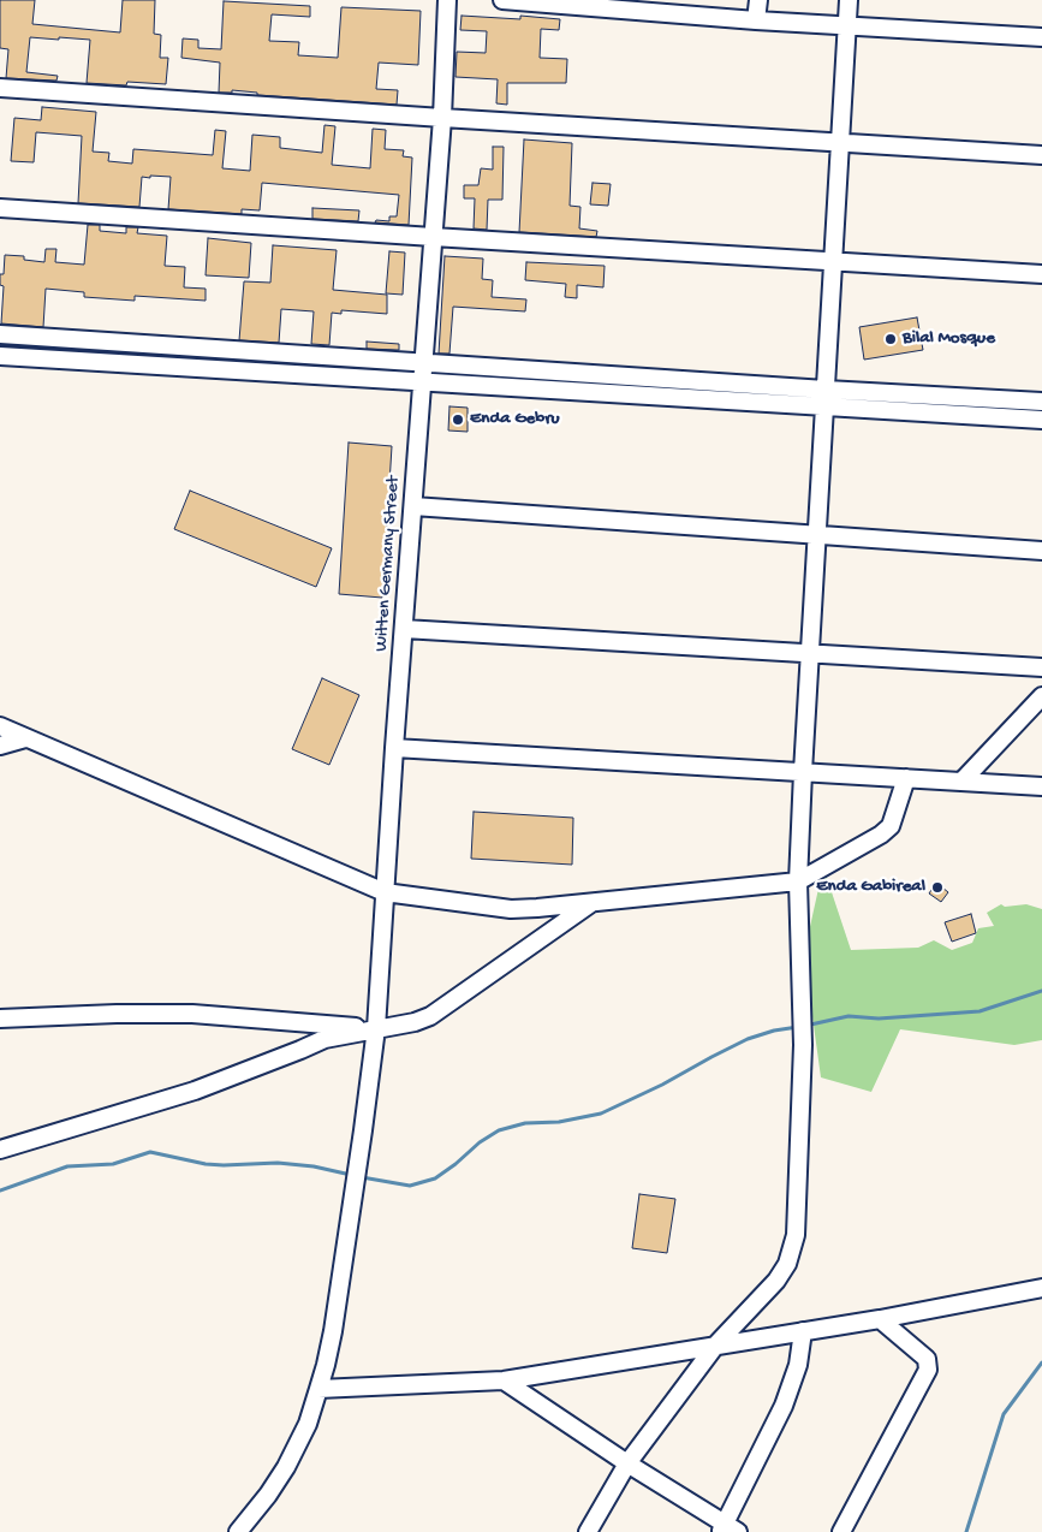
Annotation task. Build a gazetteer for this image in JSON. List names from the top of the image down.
{
  "streets": {
    "street": ["Witten Germany Street"]
  },
  "places": ["Bilal Mosque", "Enda Gebru", "Enda Gabireal"]
}
